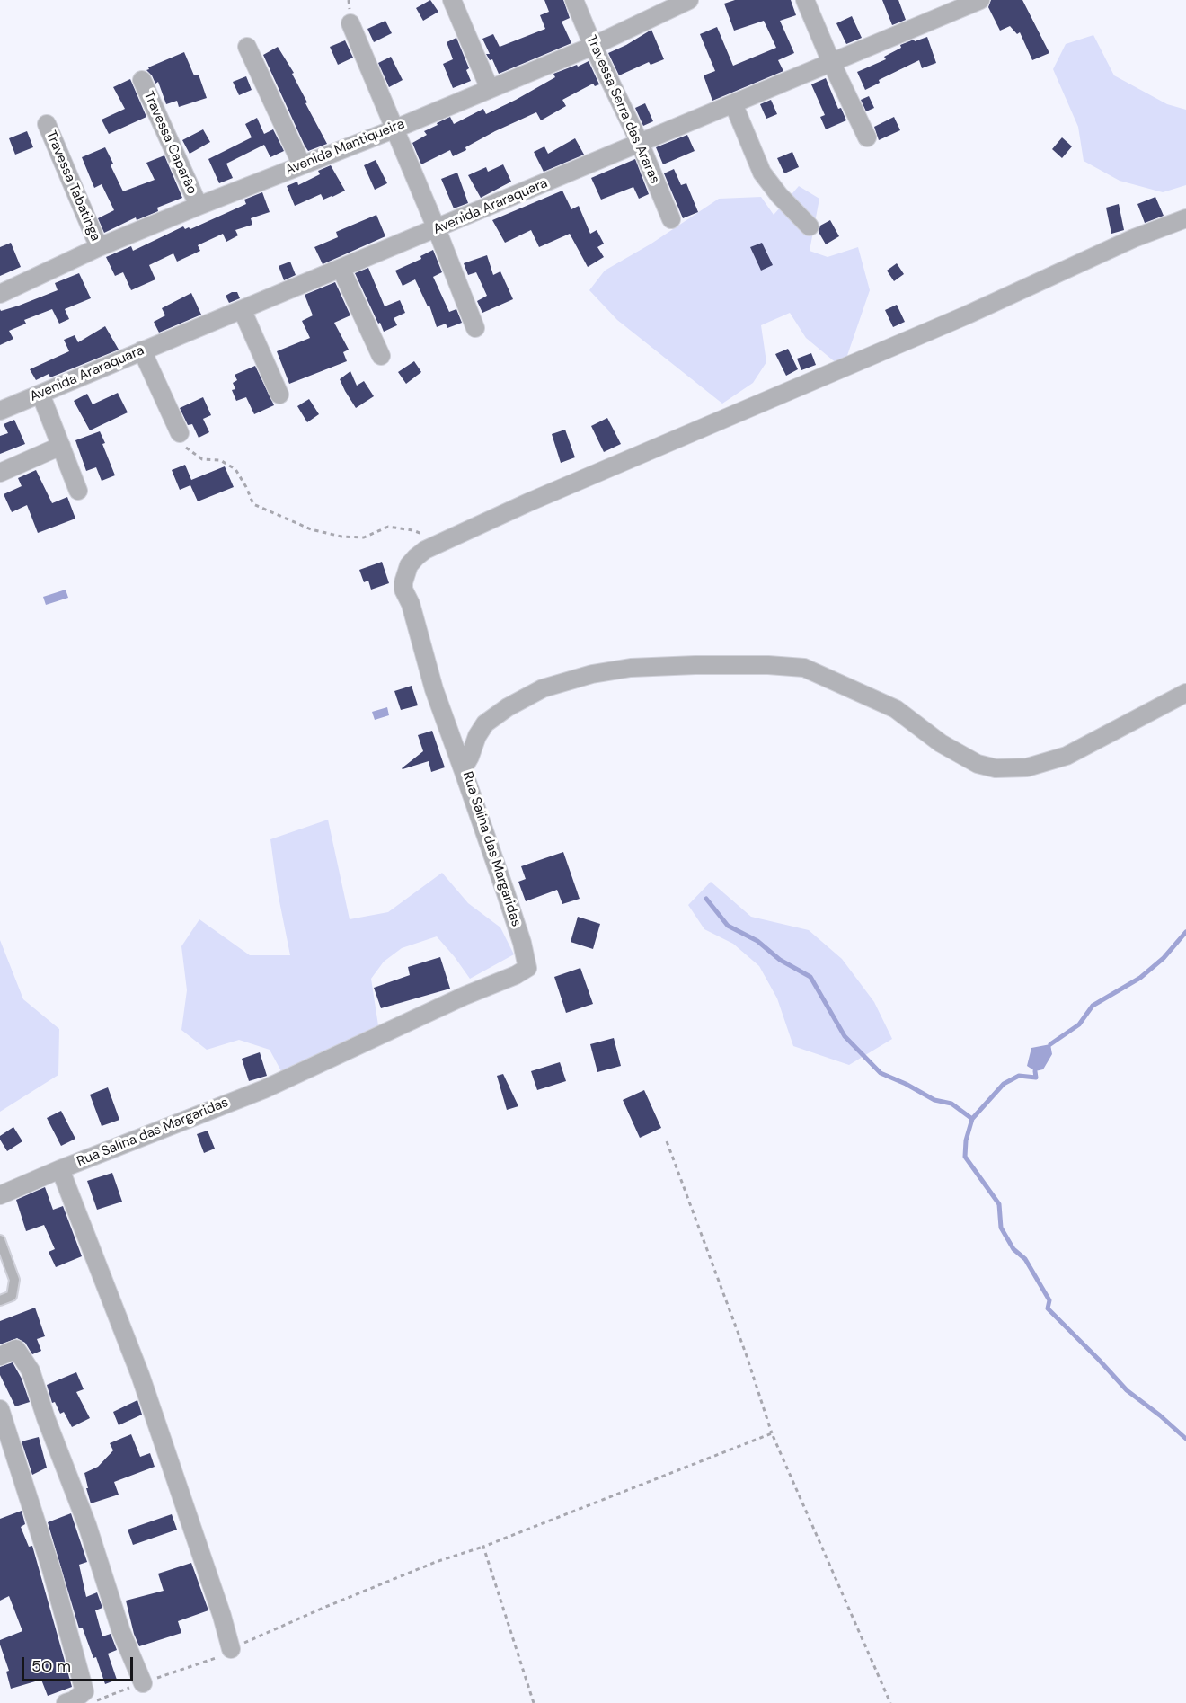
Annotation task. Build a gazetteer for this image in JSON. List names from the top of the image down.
{
  "streets": {
    "street": [
      "Travessa Serra das Araras",
      "Travessa Caparão",
      "Avenida Mantiqueira",
      "Travessa Tabatinga",
      "Avenida Araraquara",
      "Rua Salina das Margaridas"
    ]
  },
  "crossings": [
    ["Travessa Serra das Araras", "Avenida Mantiqueira"],
    ["Travessa Serra das Araras", "Avenida Araraquara"],
    ["Travessa Caparão", "Avenida Mantiqueira"],
    ["Avenida Mantiqueira", "Travessa Tabatinga"]
  ],
  "scale_bar": "50 m"
}
